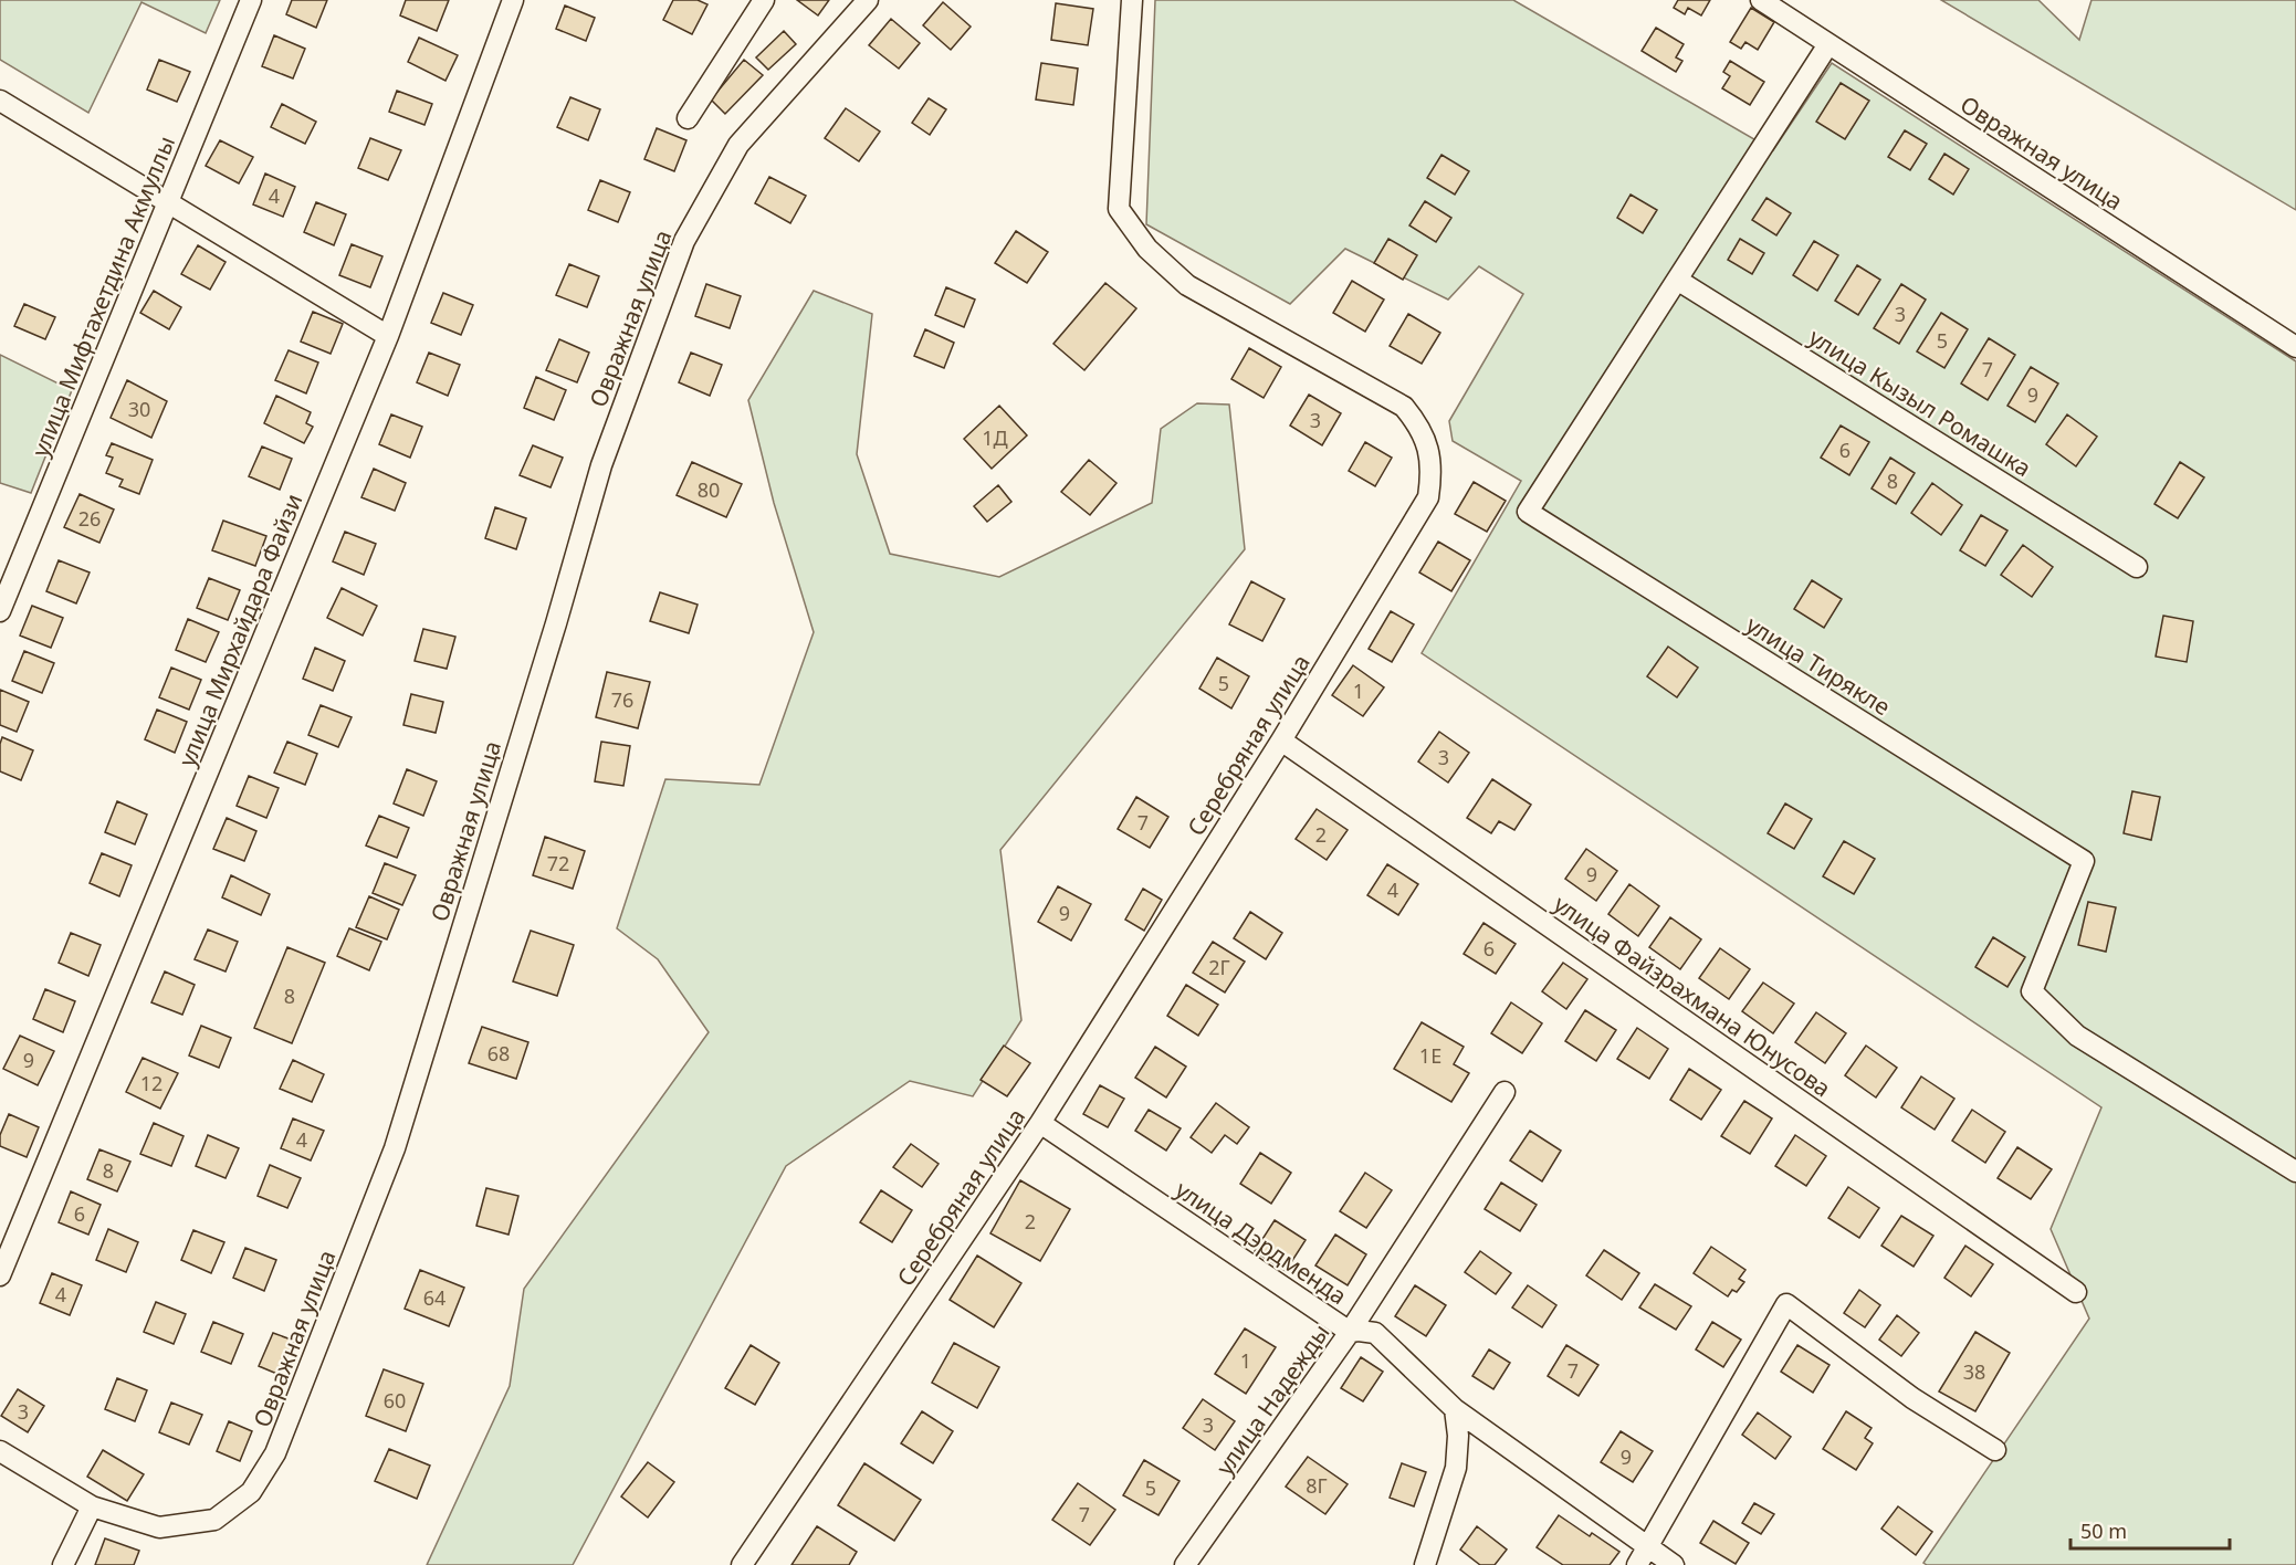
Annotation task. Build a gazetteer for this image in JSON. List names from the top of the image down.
{
  "streets": {
    "street": [
      "Овражная улица",
      "улица Мифтахетдина Акмуллы",
      "улица Кызыл Ромашка",
      "улица Мирхайдара Файзи",
      "улица Тирякле",
      "Серебряная улица",
      "улица Файзрахмана Юнусова",
      "улица Дэрдменда",
      "улица Надежды"
    ]
  },
  "crossings": [
    ["улица Кызыл Ромашка", "улица Тирякле"],
    ["Серебряная улица", "улица Файзрахмана Юнусова"],
    ["Серебряная улица", "улица Дэрдменда"],
    ["улица Дэрдменда", "улица Надежды"]
  ],
  "house_numbers": [
    "4",
    "3",
    "5",
    "7",
    "9",
    "30",
    "3",
    "1Д",
    "6",
    "8",
    "80",
    "26",
    "5",
    "1",
    "76",
    "3",
    "7",
    "2",
    "72",
    "9",
    "4",
    "9",
    "6",
    "2Г",
    "8",
    "68",
    "1Е",
    "9",
    "12",
    "4",
    "8",
    "6",
    "2",
    "4",
    "64",
    "1",
    "7",
    "38",
    "60",
    "3",
    "3",
    "9",
    "8Г",
    "5",
    "7"
  ],
  "scale_bar": "50 m"
}
